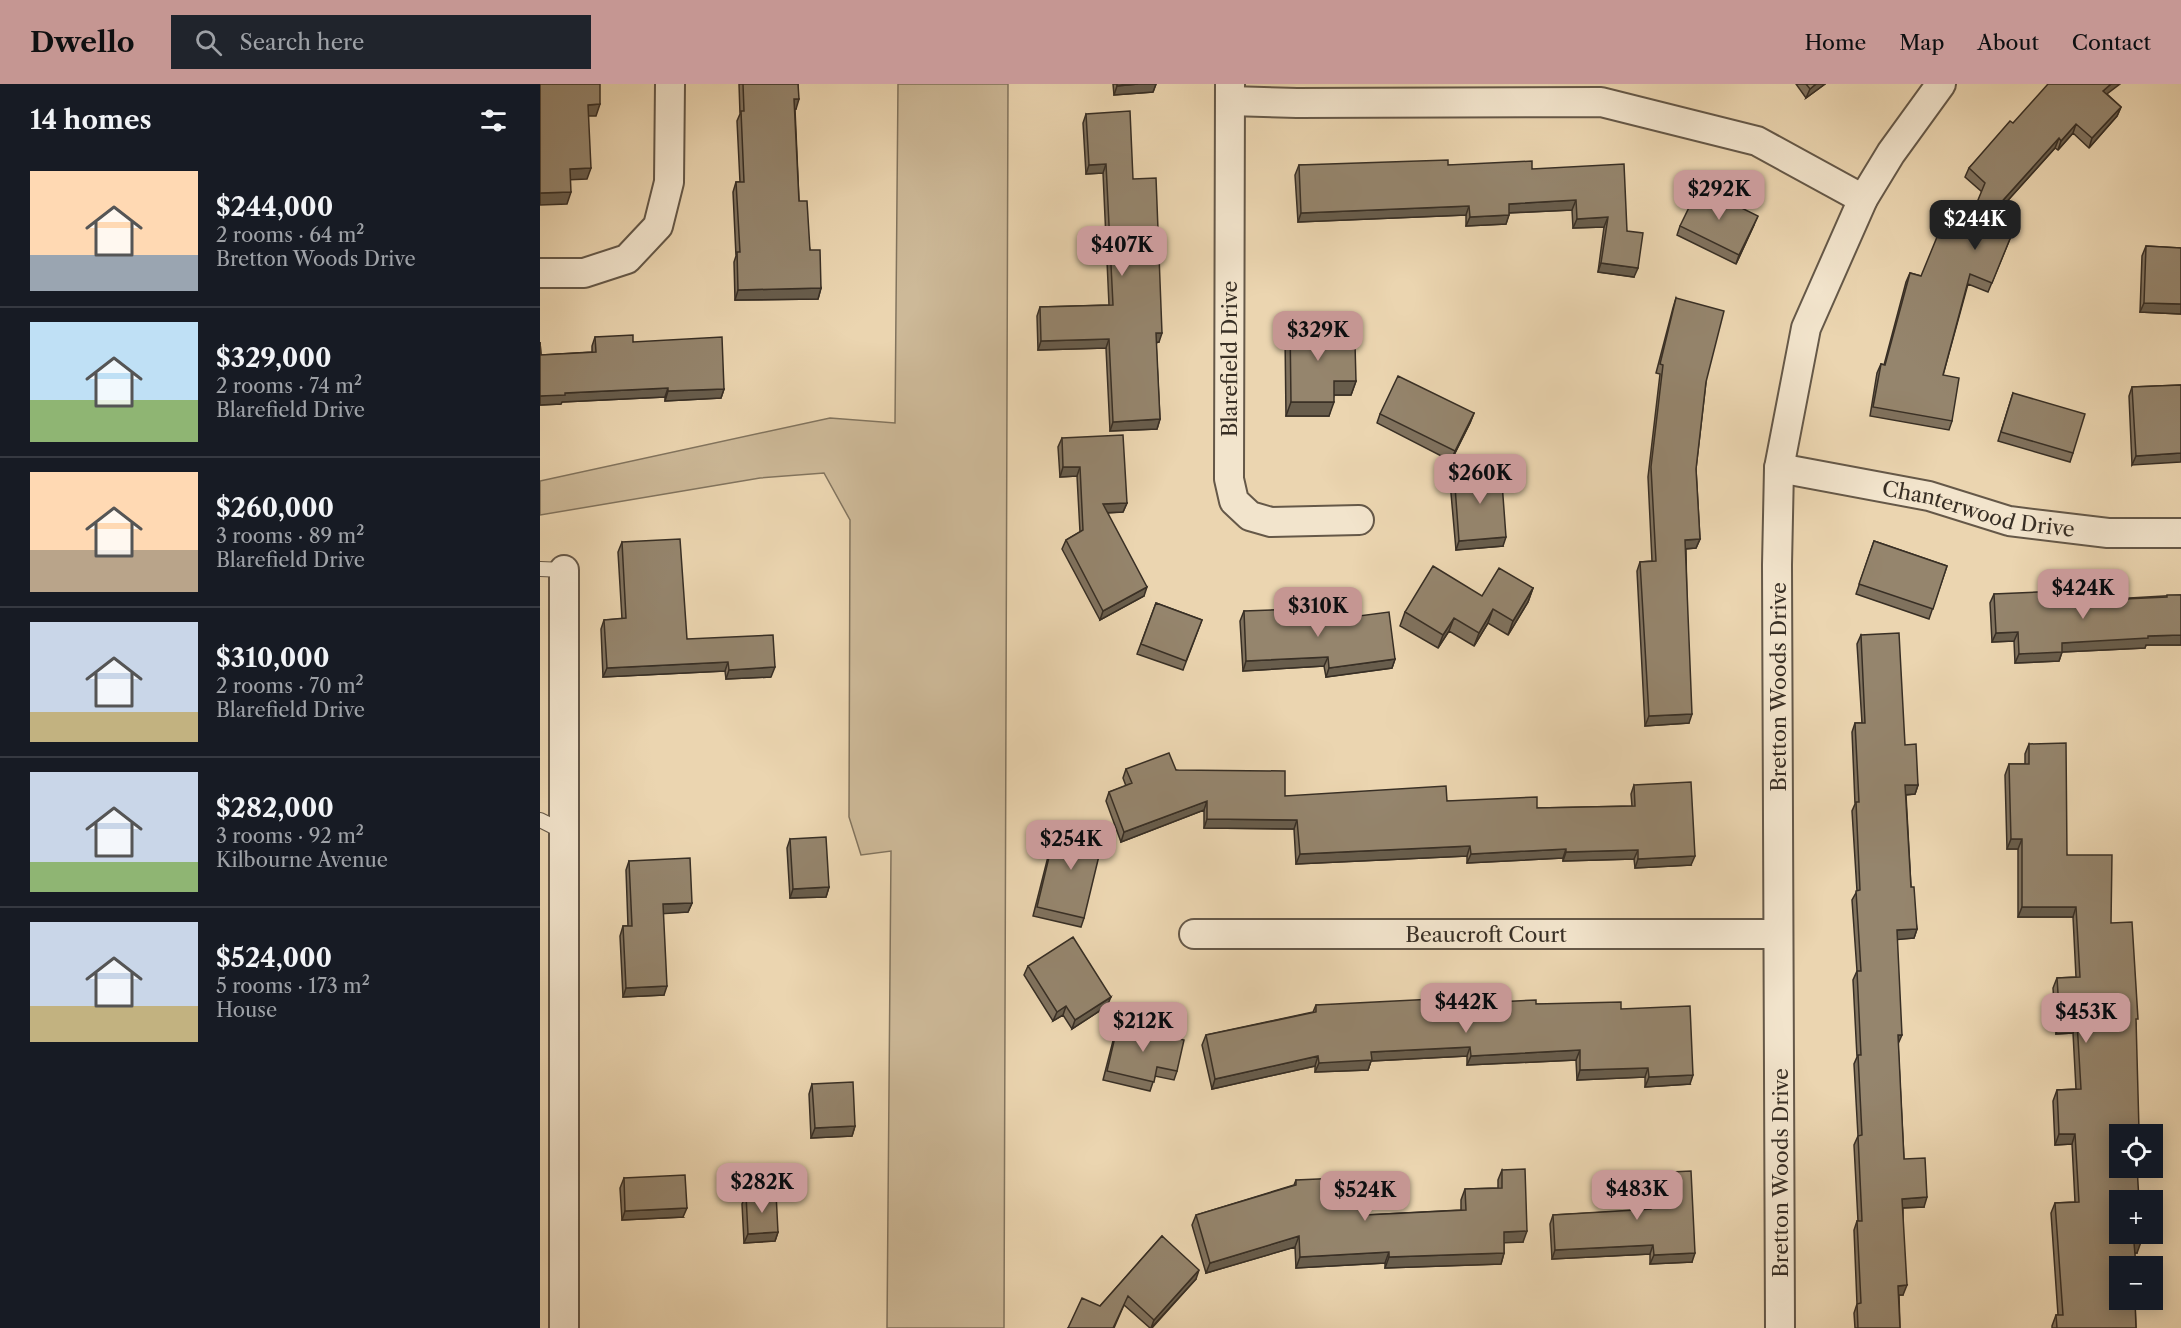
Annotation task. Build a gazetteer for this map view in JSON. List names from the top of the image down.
{
  "streets": {
    "street": [
      "Blarefield Drive",
      "Chanterwood Drive",
      "Bretton Woods Drive",
      "Beaucroft Court"
    ]
  },
  "crossings": [
    ["Chanterwood Drive", "Bretton Woods Drive"],
    ["Bretton Woods Drive", "Beaucroft Court"]
  ],
  "page": {
    "header": "Dwello",
    "search": "Search here",
    "nav": [
      "Home",
      "Map",
      "About",
      "Contact"
    ],
    "heading": "14 homes",
    "list": [
      {
        "name": "$244,000",
        "note": "2 rooms · 64 m² · Bretton Woods Drive"
      },
      {
        "name": "$329,000",
        "note": "2 rooms · 74 m² · Blarefield Drive"
      },
      {
        "name": "$260,000",
        "note": "3 rooms · 89 m² · Blarefield Drive"
      },
      {
        "name": "$310,000",
        "note": "2 rooms · 70 m² · Blarefield Drive"
      },
      {
        "name": "$282,000",
        "note": "3 rooms · 92 m² · Kilbourne Avenue"
      },
      {
        "name": "$524,000",
        "note": "5 rooms · 173 m² · House"
      }
    ],
    "price": [
      "$292K",
      "$244K",
      "$407K",
      "$329K",
      "$260K",
      "$424K",
      "$310K",
      "$254K",
      "$442K",
      "$453K",
      "$212K",
      "$282K",
      "$483K",
      "$524K"
    ],
    "map_buttons": ["+", "−"]
  }
}
